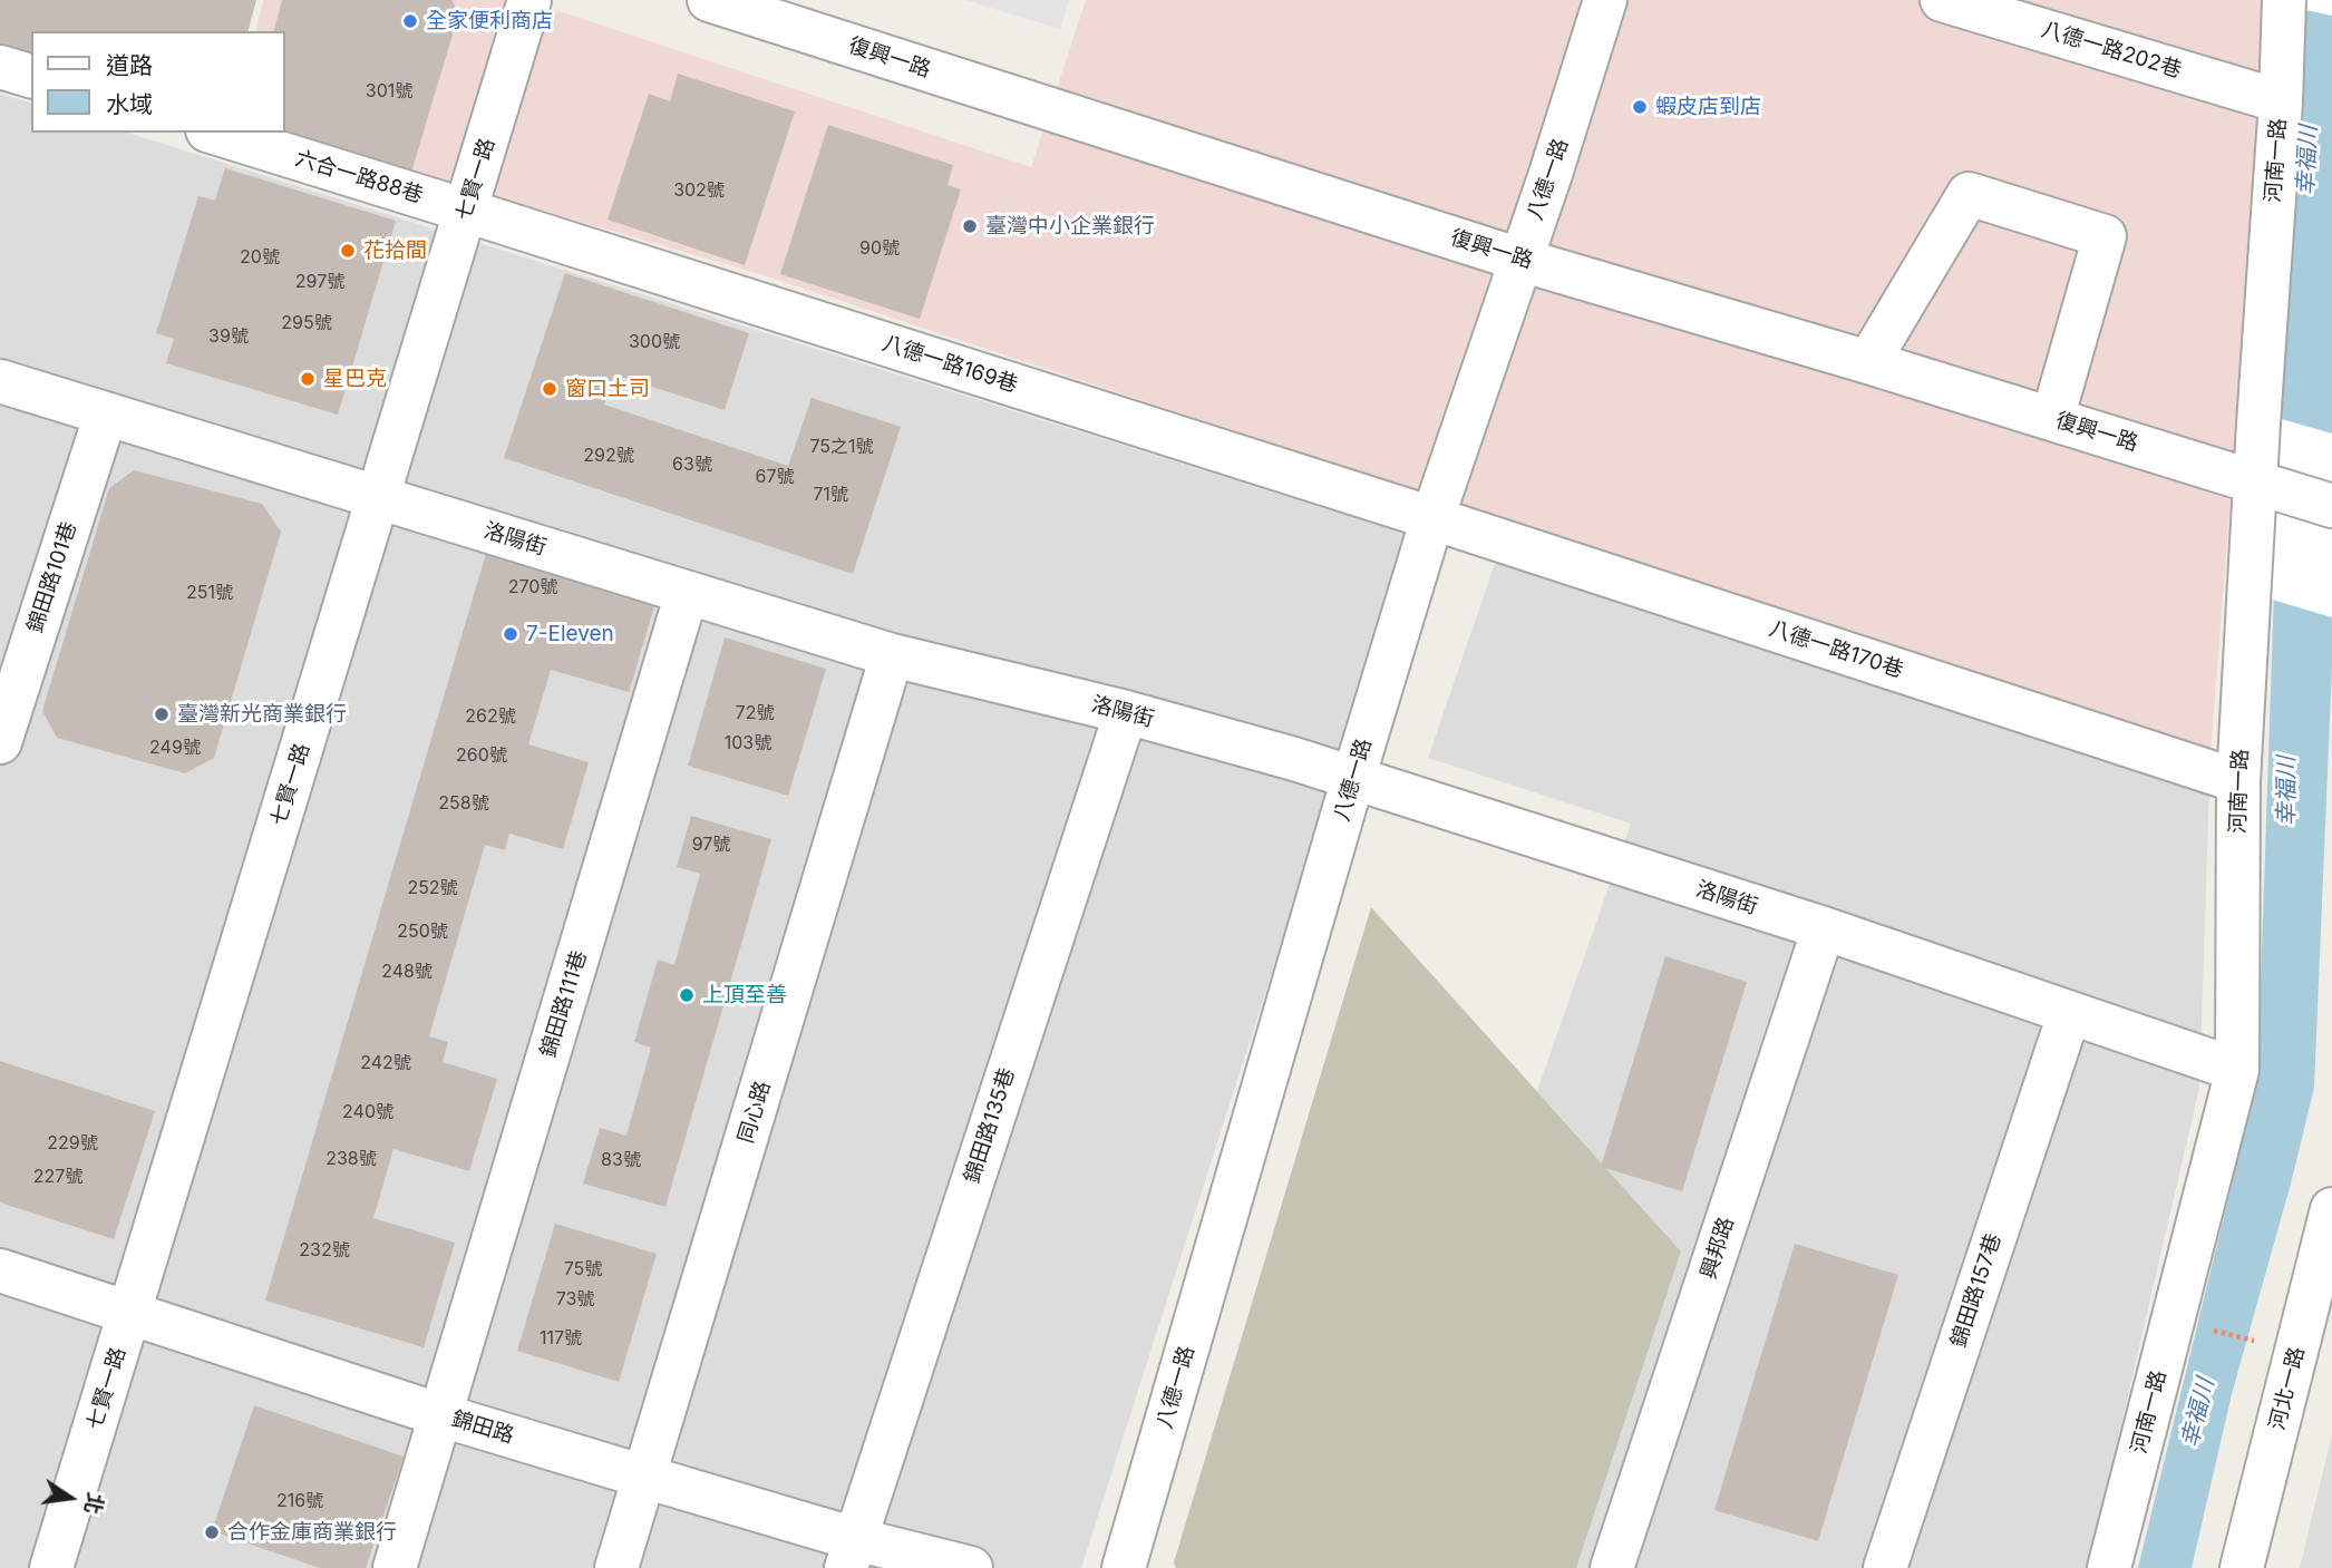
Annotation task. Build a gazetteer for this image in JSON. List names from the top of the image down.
{
  "streets": {
    "street": [
      "八德一路202巷",
      "復興一路",
      "河南一路",
      "六合一路88巷",
      "七賢一路",
      "八德一路",
      "八德一路169巷",
      "洛陽街",
      "錦田路101巷",
      "八德一路170巷",
      "錦田路111巷",
      "同心路",
      "錦田路135巷",
      "興邦路",
      "錦田路157巷",
      "河北一路",
      "錦田路"
    ]
  },
  "crossings": [
    ["八德一路202巷", "河南一路"],
    ["復興一路", "河南一路"],
    ["復興一路", "八德一路"],
    ["河南一路", "洛陽街"],
    ["河南一路", "八德一路170巷"],
    ["六合一路88巷", "七賢一路"],
    ["六合一路88巷", "八德一路169巷"],
    ["七賢一路", "八德一路169巷"],
    ["七賢一路", "洛陽街"],
    ["七賢一路", "錦田路"],
    ["八德一路", "八德一路169巷"],
    ["八德一路", "洛陽街"],
    ["八德一路", "八德一路170巷"],
    ["八德一路169巷", "八德一路170巷"],
    ["洛陽街", "錦田路101巷"],
    ["洛陽街", "錦田路111巷"],
    ["洛陽街", "同心路"],
    ["洛陽街", "錦田路135巷"],
    ["洛陽街", "興邦路"],
    ["洛陽街", "錦田路157巷"],
    ["錦田路111巷", "錦田路"],
    ["同心路", "錦田路"],
    ["錦田路135巷", "錦田路"]
  ],
  "water": ["幸福川"],
  "places": [
    "全家便利商店",
    "蝦皮店到店",
    "臺灣中小企業銀行",
    "花拾間",
    "星巴克",
    "窗口土司",
    "7-Eleven",
    "臺灣新光商業銀行",
    "上頂至善",
    "合作金庫商業銀行"
  ],
  "house_numbers": [
    "301號",
    "302號",
    "90號",
    "20號",
    "297號",
    "295號",
    "39號",
    "300號",
    "75之1號",
    "292號",
    "63號",
    "67號",
    "71號",
    "270號",
    "251號",
    "72號",
    "262號",
    "103號",
    "249號",
    "260號",
    "258號",
    "97號",
    "252號",
    "250號",
    "248號",
    "242號",
    "240號",
    "229號",
    "238號",
    "83號",
    "227號",
    "232號",
    "75號",
    "73號",
    "117號",
    "216號"
  ],
  "legend": ["道路", "水域"],
  "north": "right"
}
